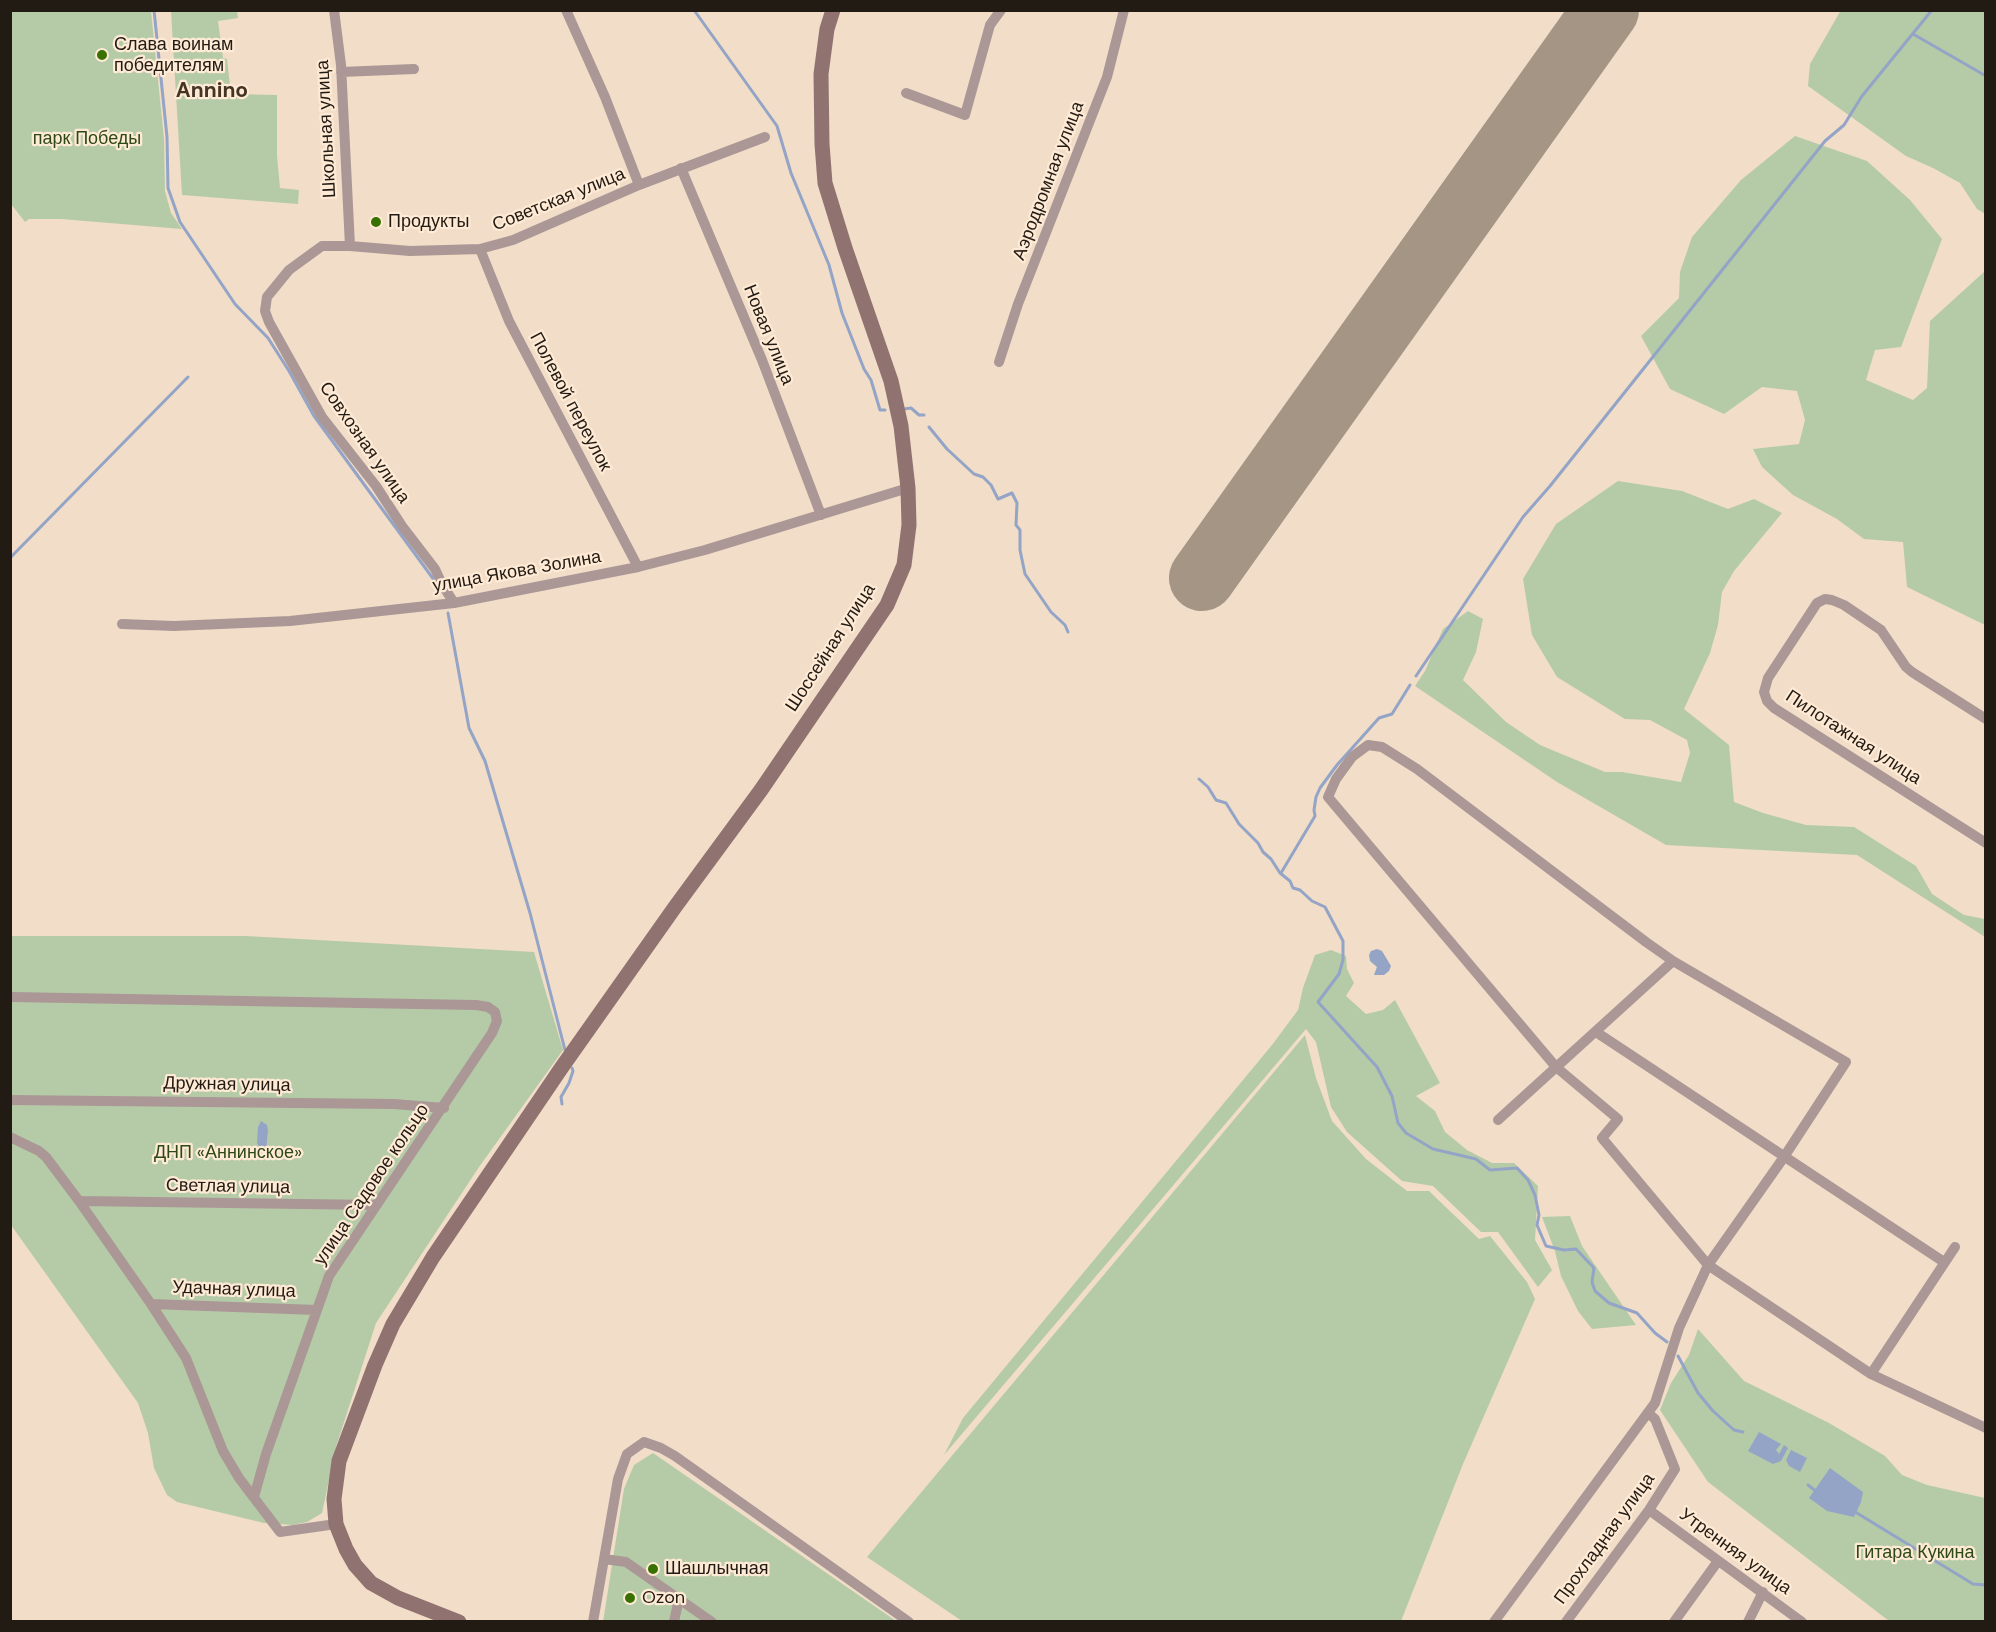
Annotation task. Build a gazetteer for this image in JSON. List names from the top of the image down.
{
  "streets": {
    "main road": ["Шоссейная улица"],
    "street": [
      "Школьная улица",
      "Аэродромная улица",
      "Советская улица",
      "Новая улица",
      "Полевой переулок",
      "Совхозная улица",
      "улица Якова Золина",
      "Пилотажная улица",
      "Дружная улица",
      "улица Садовое кольцо",
      "Светлая улица",
      "Удачная улица",
      "Прохладная улица",
      "Утренняя улица"
    ]
  },
  "crossings": [
    ["Школьная улица", "Советская улица"],
    ["Советская улица", "Новая улица"],
    ["Советская улица", "Полевой переулок"],
    ["Советская улица", "Совхозная улица"],
    ["Новая улица", "улица Якова Золина"],
    ["Полевой переулок", "улица Якова Золина"],
    ["Совхозная улица", "улица Якова Золина"],
    ["улица Якова Золина", "Шоссейная улица"],
    ["Дружная улица", "улица Садовое кольцо"],
    ["улица Садовое кольцо", "Светлая улица"],
    ["улица Садовое кольцо", "Удачная улица"],
    ["Прохладная улица", "Утренняя улица"]
  ],
  "districts": ["Annino"],
  "parks": ["парк Победы", "ДНП «Аннинское»", "Гитара Кукина"],
  "places": [
    "Слава воинам победителям",
    "Продукты",
    "Шашлычная",
    "Ozon"
  ]
}
